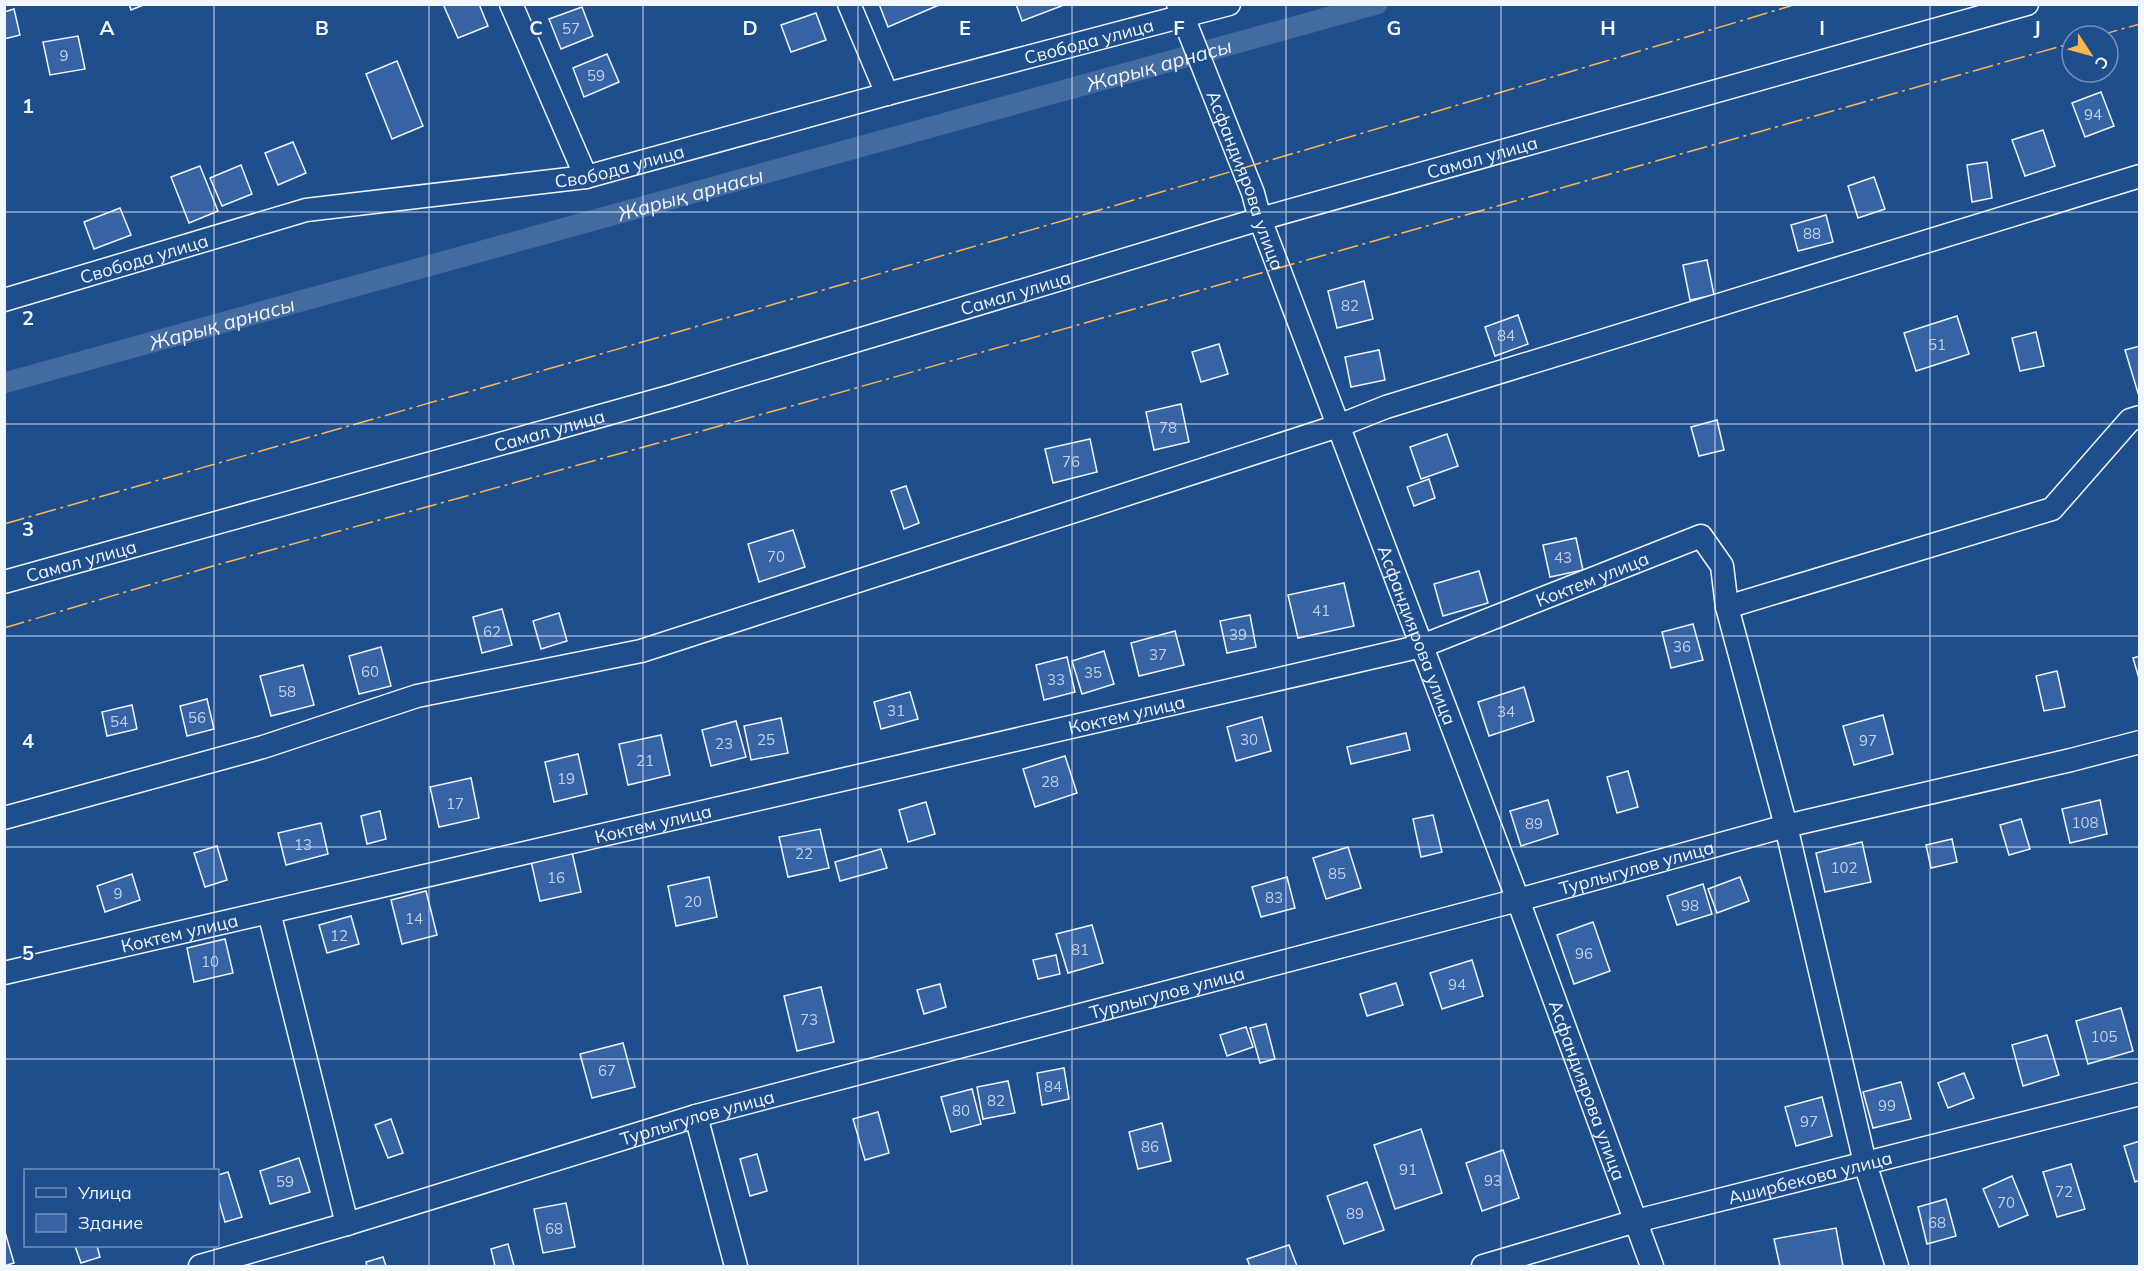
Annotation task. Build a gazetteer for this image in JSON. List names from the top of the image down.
{
  "streets": {
    "street": [
      "Свобода улица",
      "Самал улица",
      "Асфандиярова улица",
      "Коктем улица",
      "Турлыгулов улица",
      "Аширбекова улица"
    ]
  },
  "crossings": [
    ["Свобода улица", "Асфандиярова улица"],
    ["Самал улица", "Асфандиярова улица"],
    ["Асфандиярова улица", "Коктем улица"],
    ["Асфандиярова улица", "Турлыгулов улица"],
    ["Асфандиярова улица", "Аширбекова улица"]
  ],
  "water": ["Жарық арнасы"],
  "house_numbers": [
    "57",
    "9",
    "59",
    "94",
    "88",
    "82",
    "84",
    "51",
    "78",
    "76",
    "70",
    "43",
    "41",
    "62",
    "39",
    "36",
    "37",
    "60",
    "35",
    "33",
    "58",
    "31",
    "34",
    "56",
    "54",
    "25",
    "30",
    "97",
    "23",
    "21",
    "19",
    "28",
    "17",
    "108",
    "89",
    "13",
    "22",
    "102",
    "85",
    "16",
    "9",
    "83",
    "20",
    "98",
    "14",
    "12",
    "81",
    "96",
    "10",
    "94",
    "73",
    "105",
    "67",
    "84",
    "82",
    "99",
    "80",
    "97",
    "86",
    "91",
    "93",
    "59",
    "72",
    "70",
    "89",
    "68",
    "68"
  ],
  "legend": ["Улица", "Здание"],
  "north": "bottom right",
  "grid": {
    "columns": [
      "A",
      "B",
      "C",
      "D",
      "E",
      "F",
      "G",
      "H",
      "I",
      "J"
    ],
    "rows": [
      "1",
      "2",
      "3",
      "4",
      "5"
    ]
  }
}
